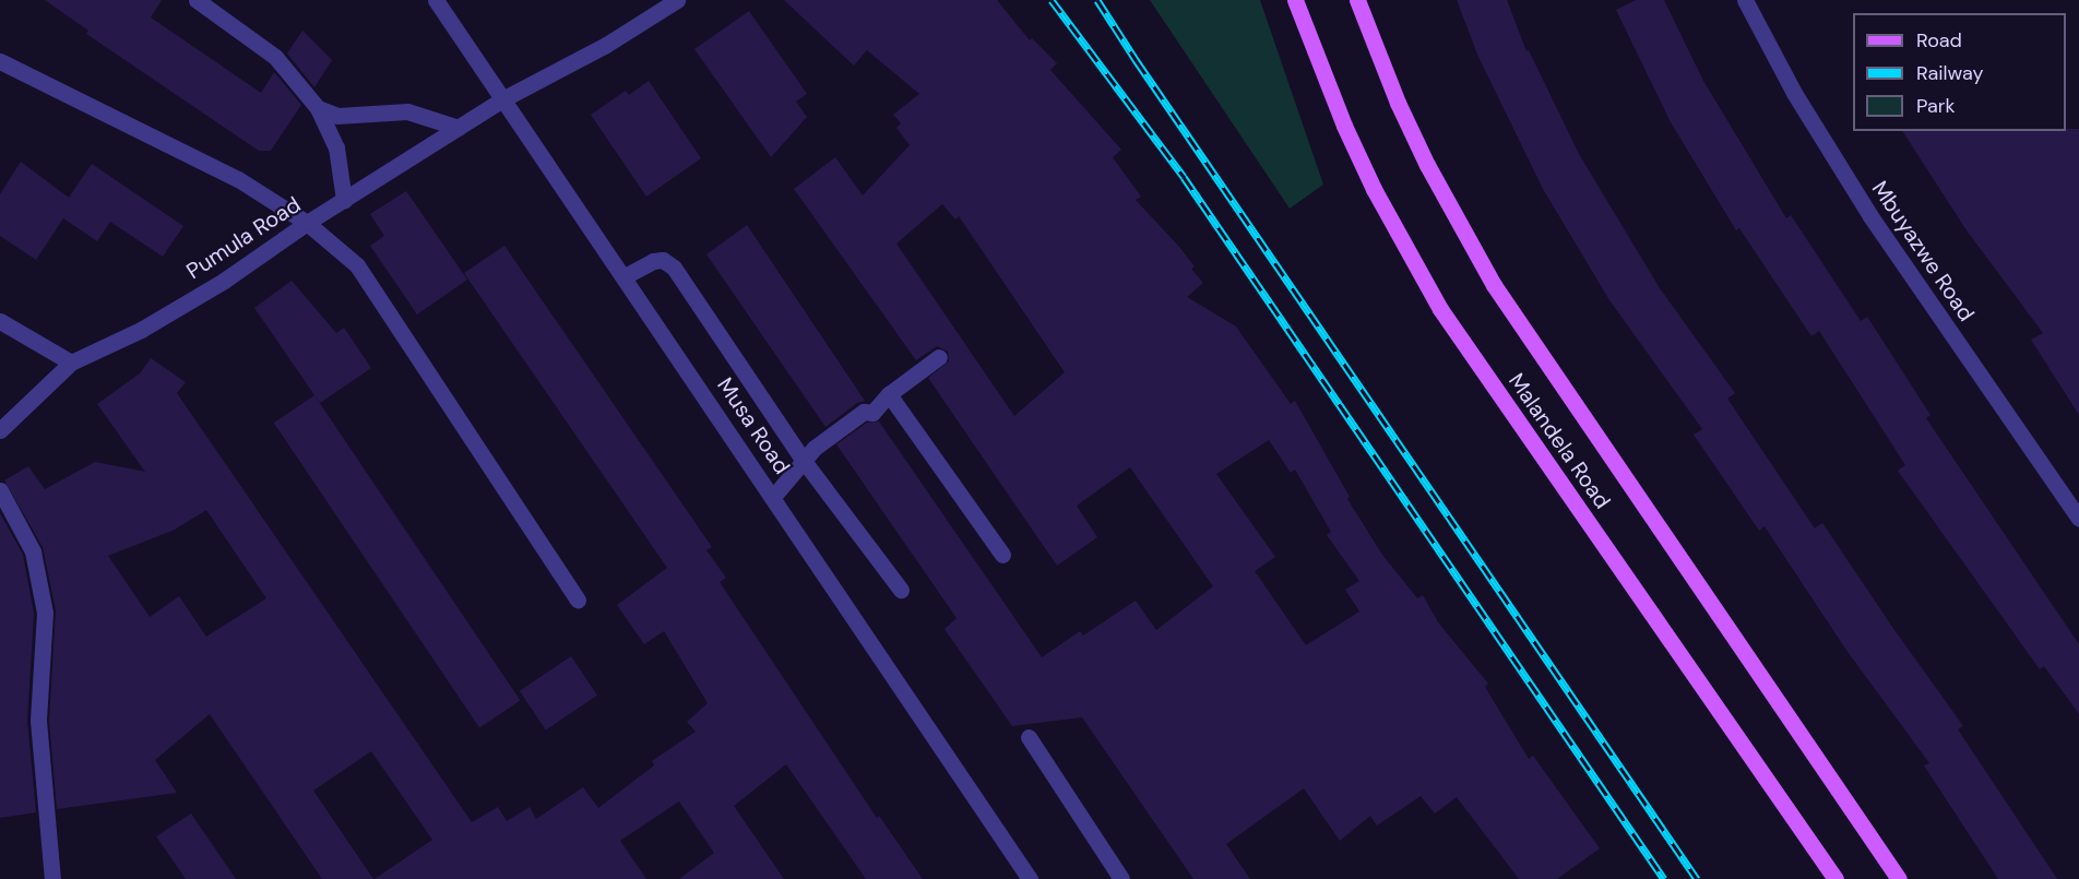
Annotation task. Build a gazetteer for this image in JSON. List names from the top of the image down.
{
  "streets": {
    "main road": ["Malandela Road"],
    "street": ["Pumula Road", "Mbuyazwe Road", "Musa Road"]
  },
  "crossings": [
    ["Pumula Road", "Musa Road"]
  ],
  "legend": ["Road", "Railway", "Park"]
}
